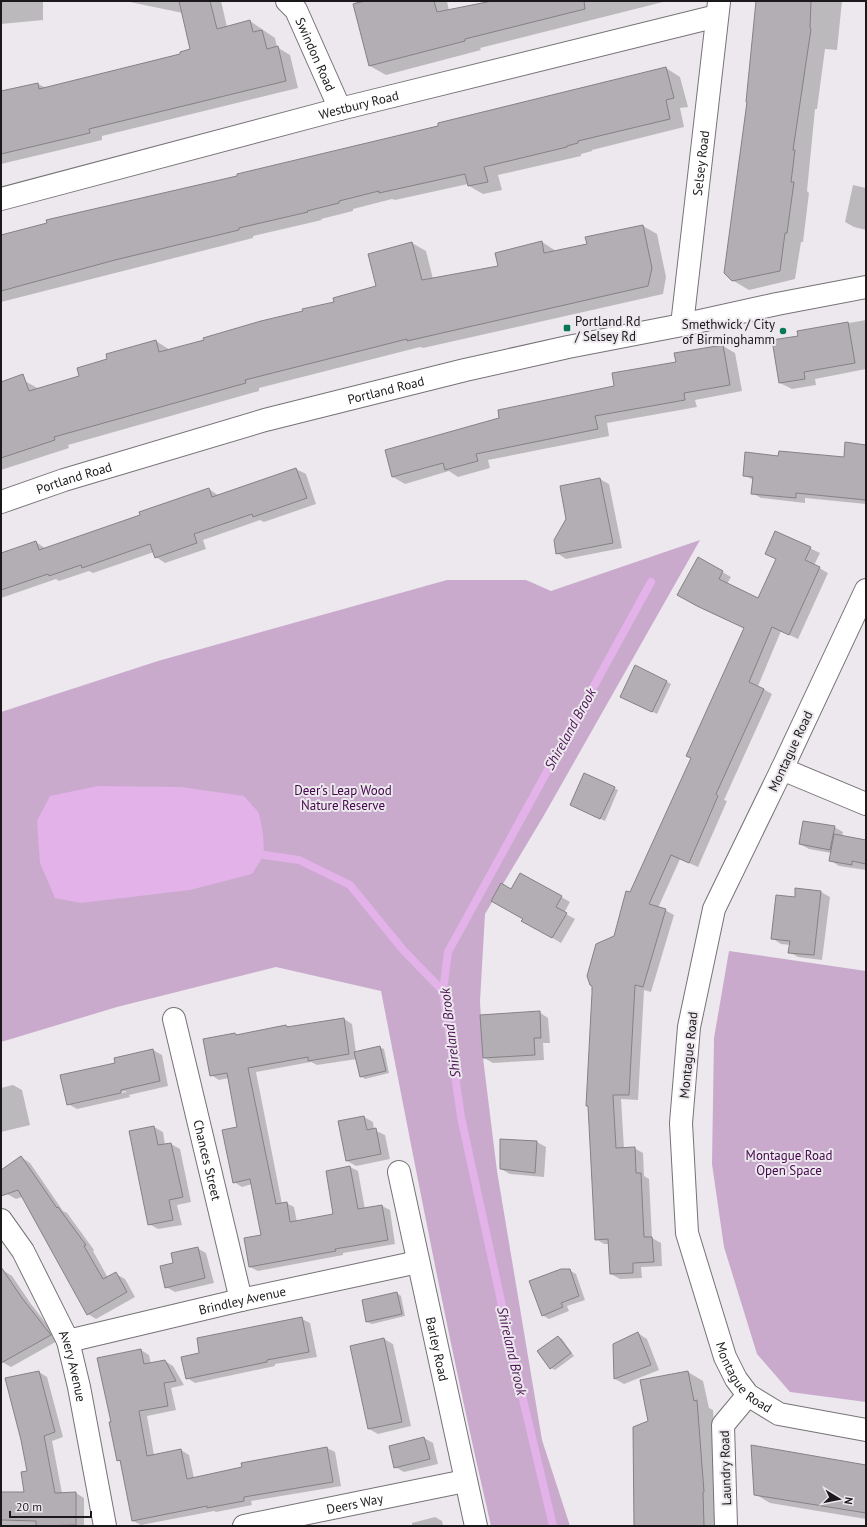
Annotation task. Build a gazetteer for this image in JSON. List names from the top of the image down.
{
  "streets": {
    "street": [
      "Swindon Road",
      "Westbury Road",
      "Selsey Road",
      "Portland Road",
      "Montague Road",
      "Chances Street",
      "Brindley Avenue",
      "Barley Road",
      "Avery Avenue",
      "Laundry Road",
      "Deers Way"
    ]
  },
  "crossings": [
    ["Swindon Road", "Westbury Road"],
    ["Westbury Road", "Selsey Road"],
    ["Selsey Road", "Portland Road"],
    ["Montague Road", "Laundry Road"],
    ["Chances Street", "Brindley Avenue"],
    ["Brindley Avenue", "Barley Road"],
    ["Brindley Avenue", "Avery Avenue"],
    ["Barley Road", "Deers Way"]
  ],
  "water": ["Shireland Brook"],
  "parks": ["Deer's Leap Wood Nature Reserve", "Montague Road Open Space"],
  "places": {
    "transit": ["Portland Rd / Selsey Rd"],
    "other": ["Smethwick / City of Birminghamm"]
  },
  "scale_bar": "20 m",
  "north": "right"
}
